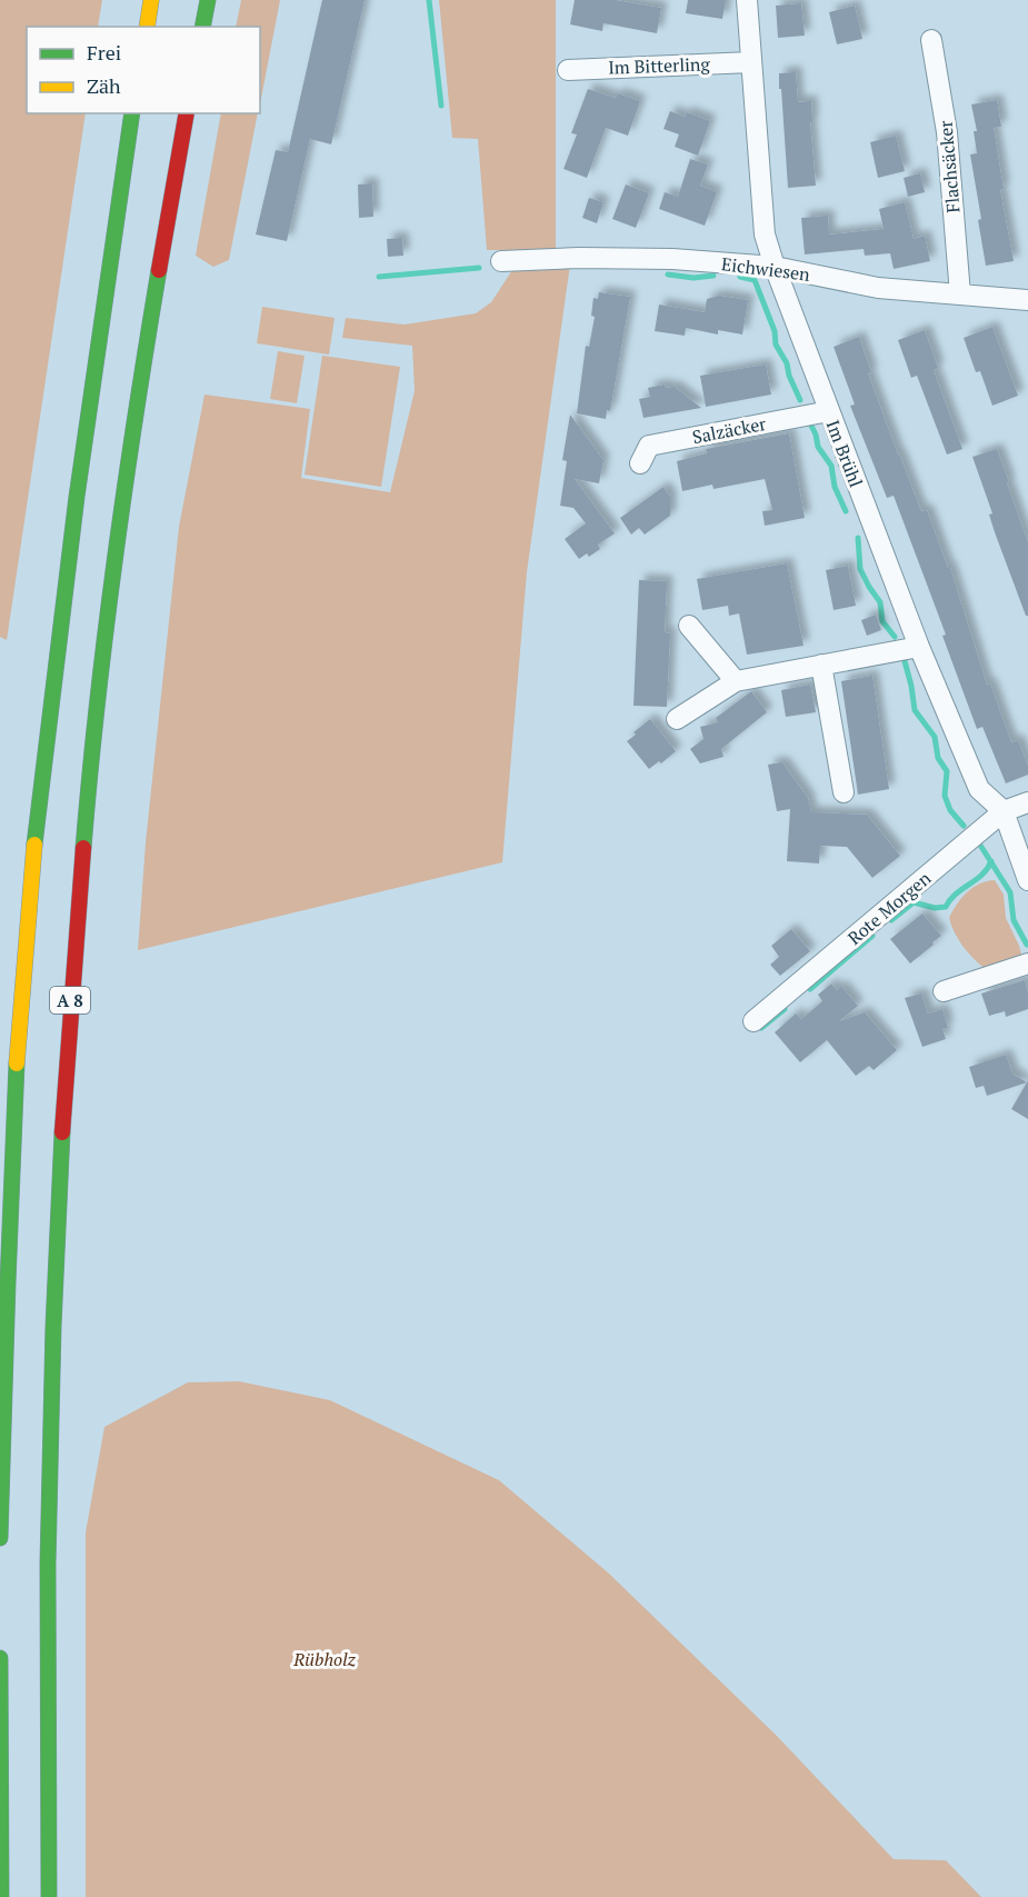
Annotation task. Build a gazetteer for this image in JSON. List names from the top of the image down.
{
  "streets": {
    "highway": ["A 8"],
    "street": [
      "Im Bitterling",
      "Flachsäcker",
      "Eichwiesen",
      "Salzäcker",
      "Im Brühl",
      "Rote Morgen"
    ]
  },
  "crossings": [
    ["Im Bitterling", "Im Brühl"],
    ["Flachsäcker", "Eichwiesen"],
    ["Eichwiesen", "Im Brühl"],
    ["Salzäcker", "Im Brühl"],
    ["Im Brühl", "Rote Morgen"]
  ],
  "parks": ["Rübholz"],
  "legend": ["Frei", "Zäh"]
}
